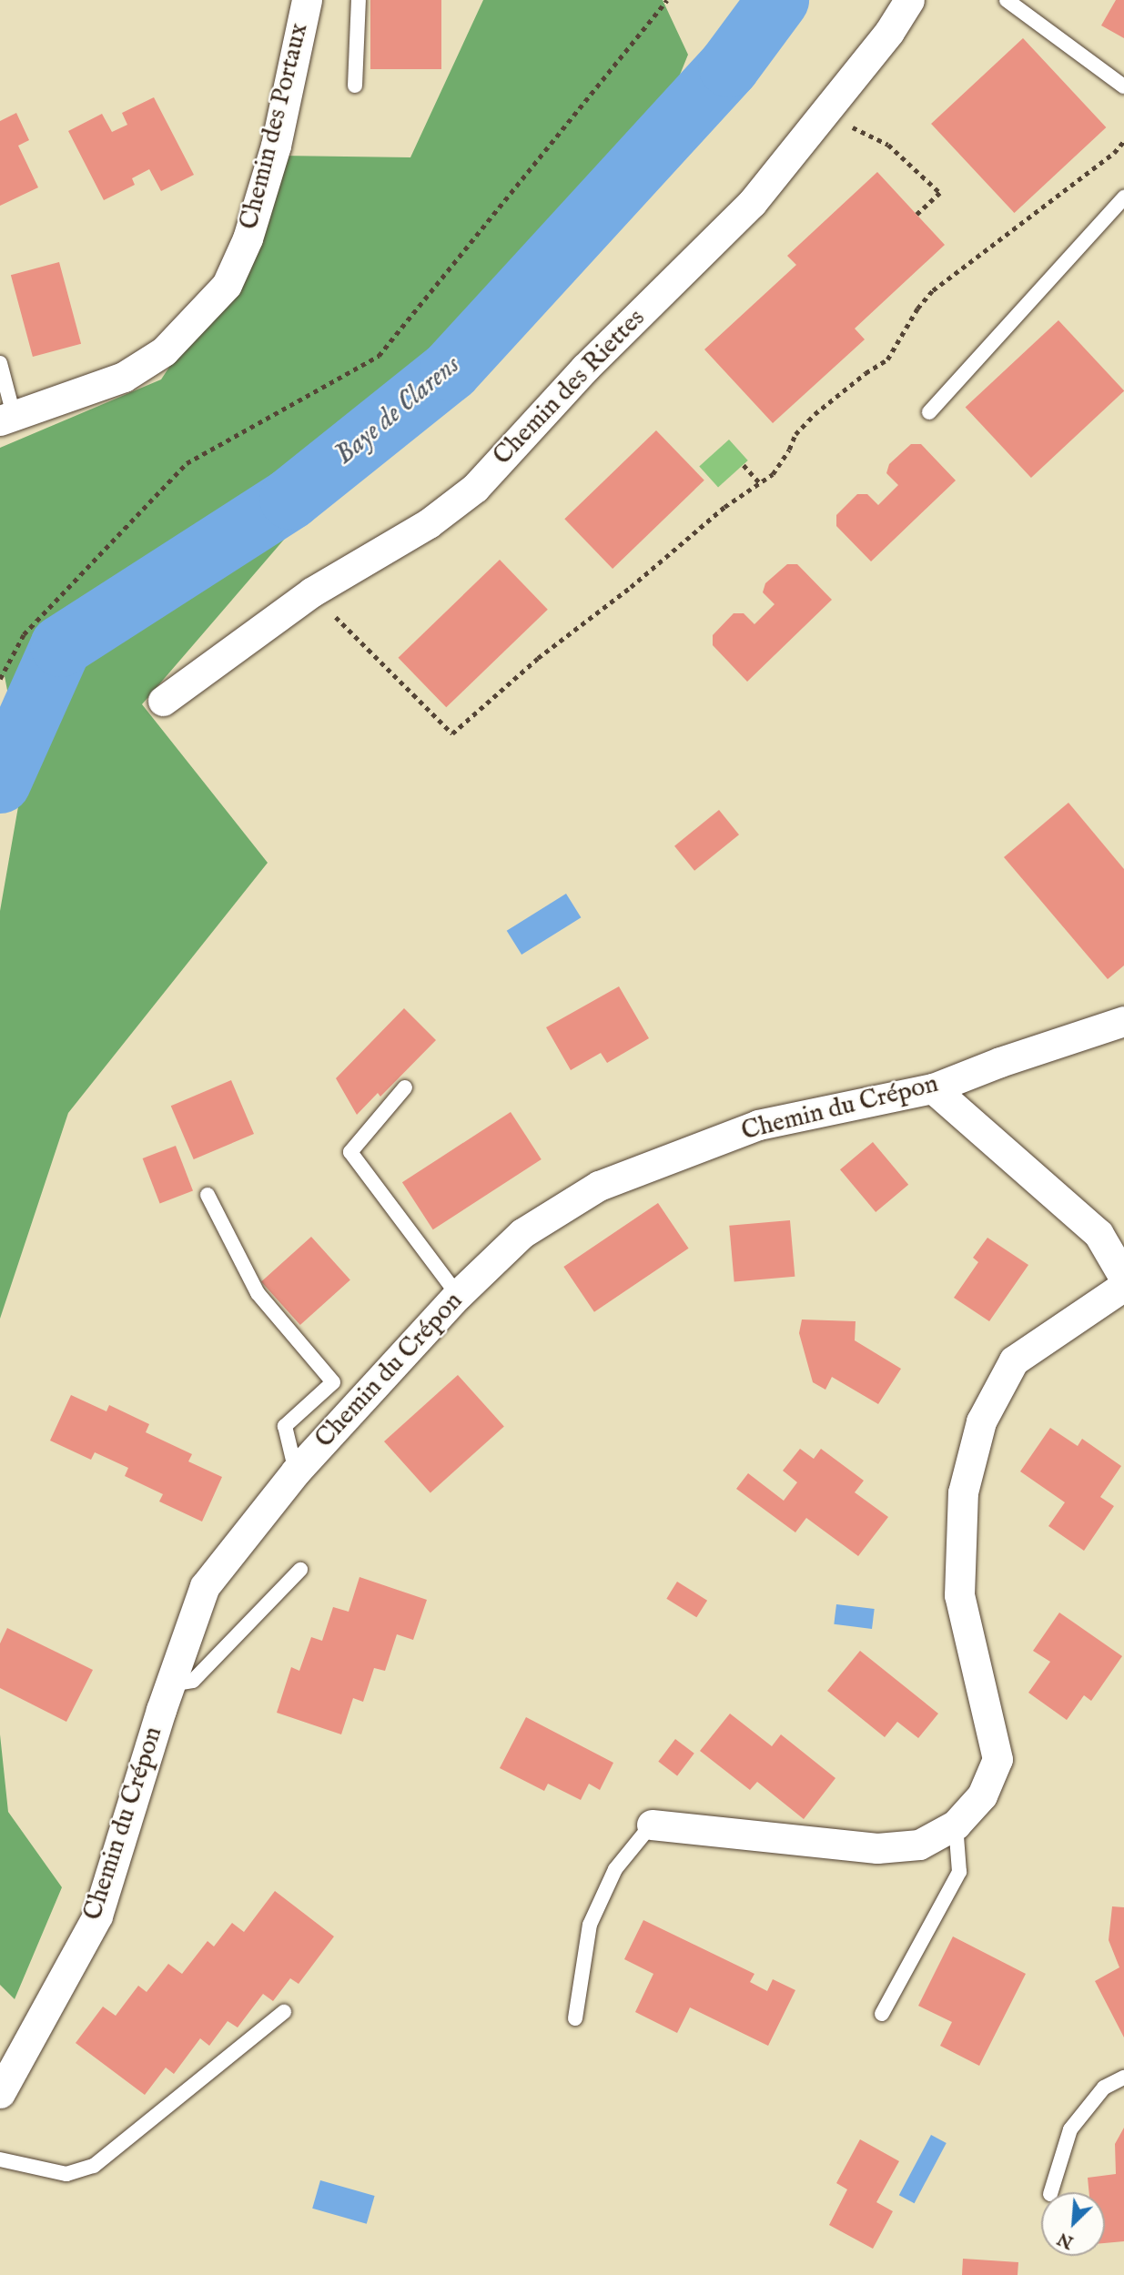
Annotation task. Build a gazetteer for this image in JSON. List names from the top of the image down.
{
  "streets": {
    "street": ["Chemin des Portaux", "Chemin des Riettes", "Chemin du Crépon"]
  },
  "water": ["Baye de Clarens"],
  "north": "bottom left"
}
